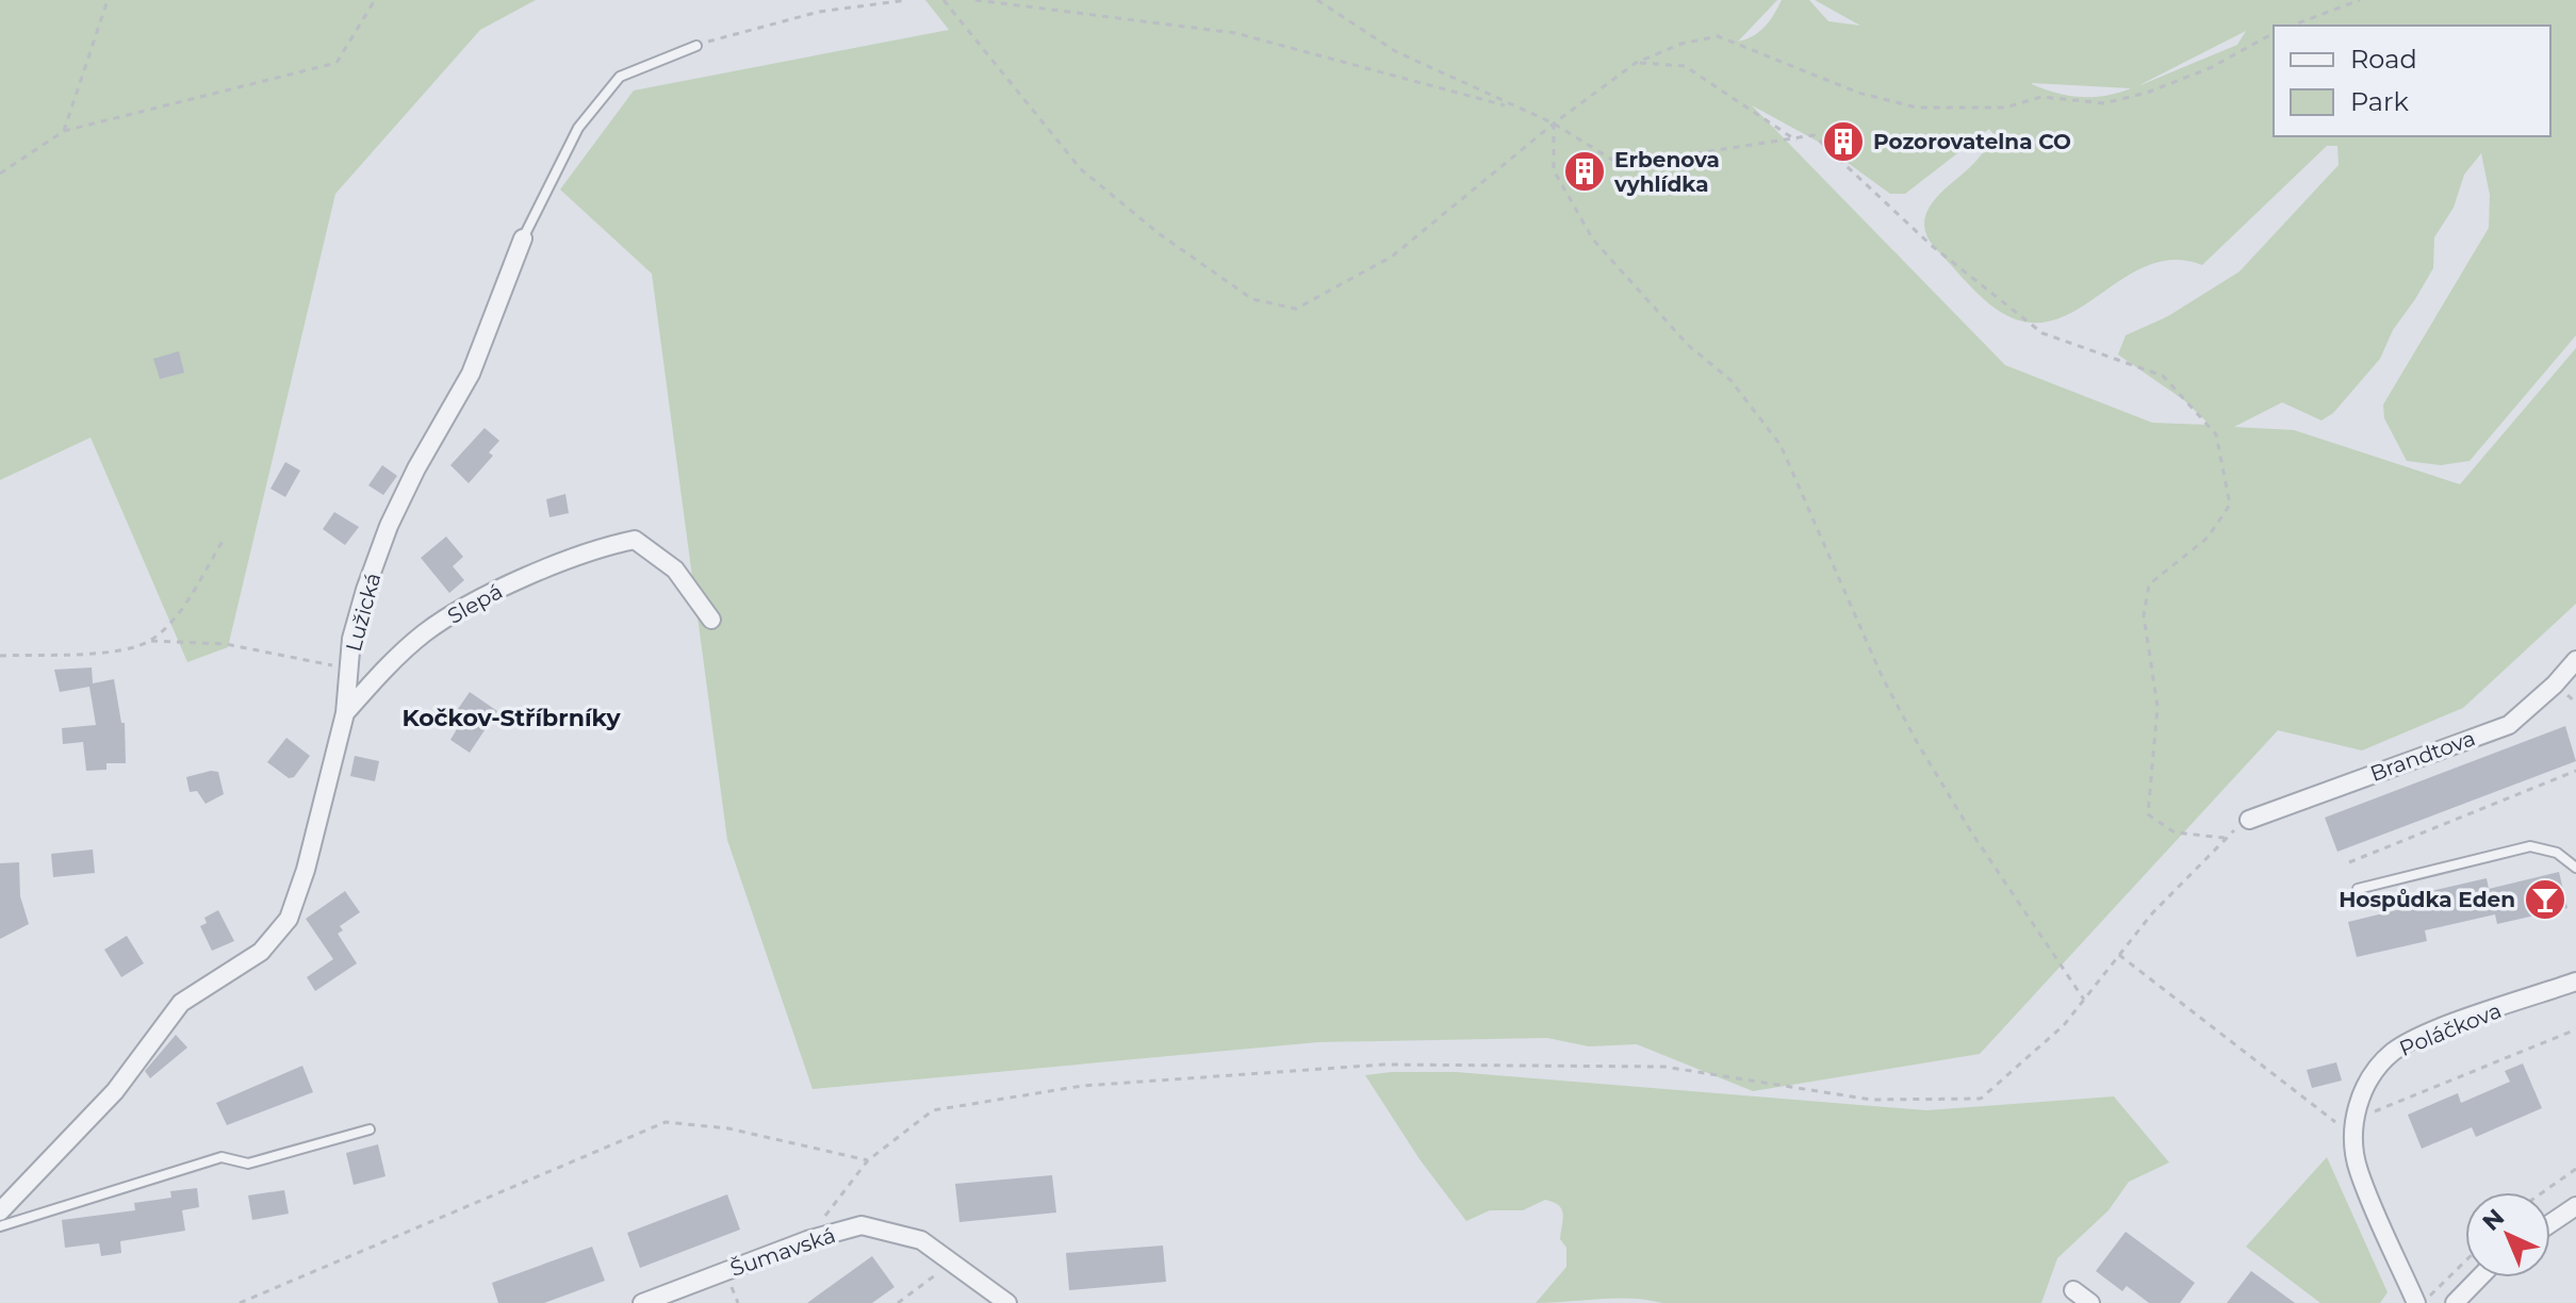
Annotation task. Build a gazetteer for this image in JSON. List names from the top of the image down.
{
  "streets": {
    "street": [
      "Slepá",
      "Lužická",
      "Brandtova",
      "Poláčkova",
      "Šumavská"
    ]
  },
  "crossings": [
    ["Slepá", "Lužická"]
  ],
  "districts": ["Kočkov-Stříbrníky"],
  "places": {
    "building": ["Pozorovatelna CO", "Erbenova vyhlídka"],
    "bar": ["Hospůdka Eden"]
  },
  "legend": ["Road", "Park"],
  "north": "top left"
}
